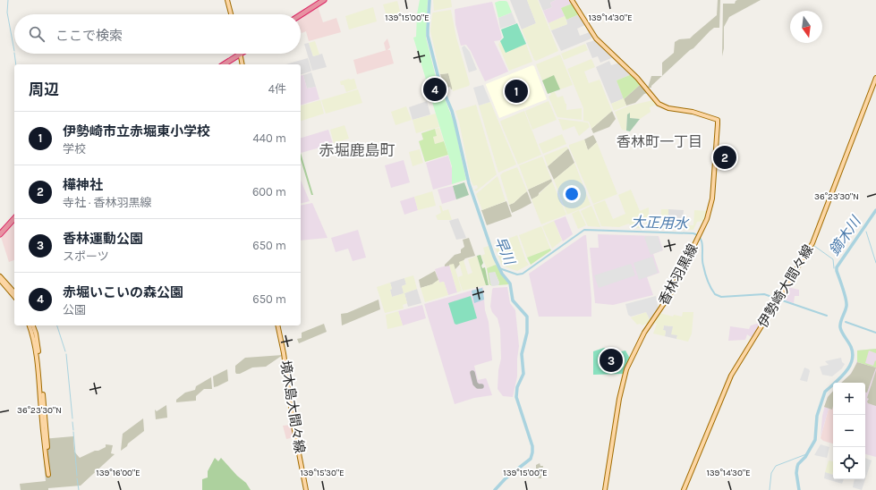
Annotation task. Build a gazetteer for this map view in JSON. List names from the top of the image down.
{
  "streets": {
    "main road": ["香林羽黒線", "伊勢崎大間々線", "境木島大間々線"]
  },
  "districts": ["香林町一丁目", "赤堀鹿島町"],
  "water": ["大正用水", "鏑木川", "早川"],
  "north": "bottom",
  "page": {
    "search": "ここで検索",
    "heading": ["周辺", "4件"],
    "pins": [
      "4",
      "1",
      "2",
      "3"
    ],
    "list": [
      {
        "mark": "1",
        "name": "伊勢崎市立赤堀東小学校",
        "note": "学校",
        "value": "440 m"
      },
      {
        "mark": "2",
        "name": "樺神社",
        "note": "寺社 · 香林羽黒線",
        "value": "600 m"
      },
      {
        "mark": "3",
        "name": "香林運動公園",
        "note": "スポーツ",
        "value": "650 m"
      },
      {
        "mark": "4",
        "name": "赤堀いこいの森公園",
        "note": "公園",
        "value": "650 m"
      }
    ],
    "map_buttons": ["+", "−"]
  },
  "coordinates": [
    "139°15'00\"E",
    "139°14'30\"E",
    "36°23'30\"N",
    "139°16'00\"E",
    "139°15'30\"E"
  ]
}
